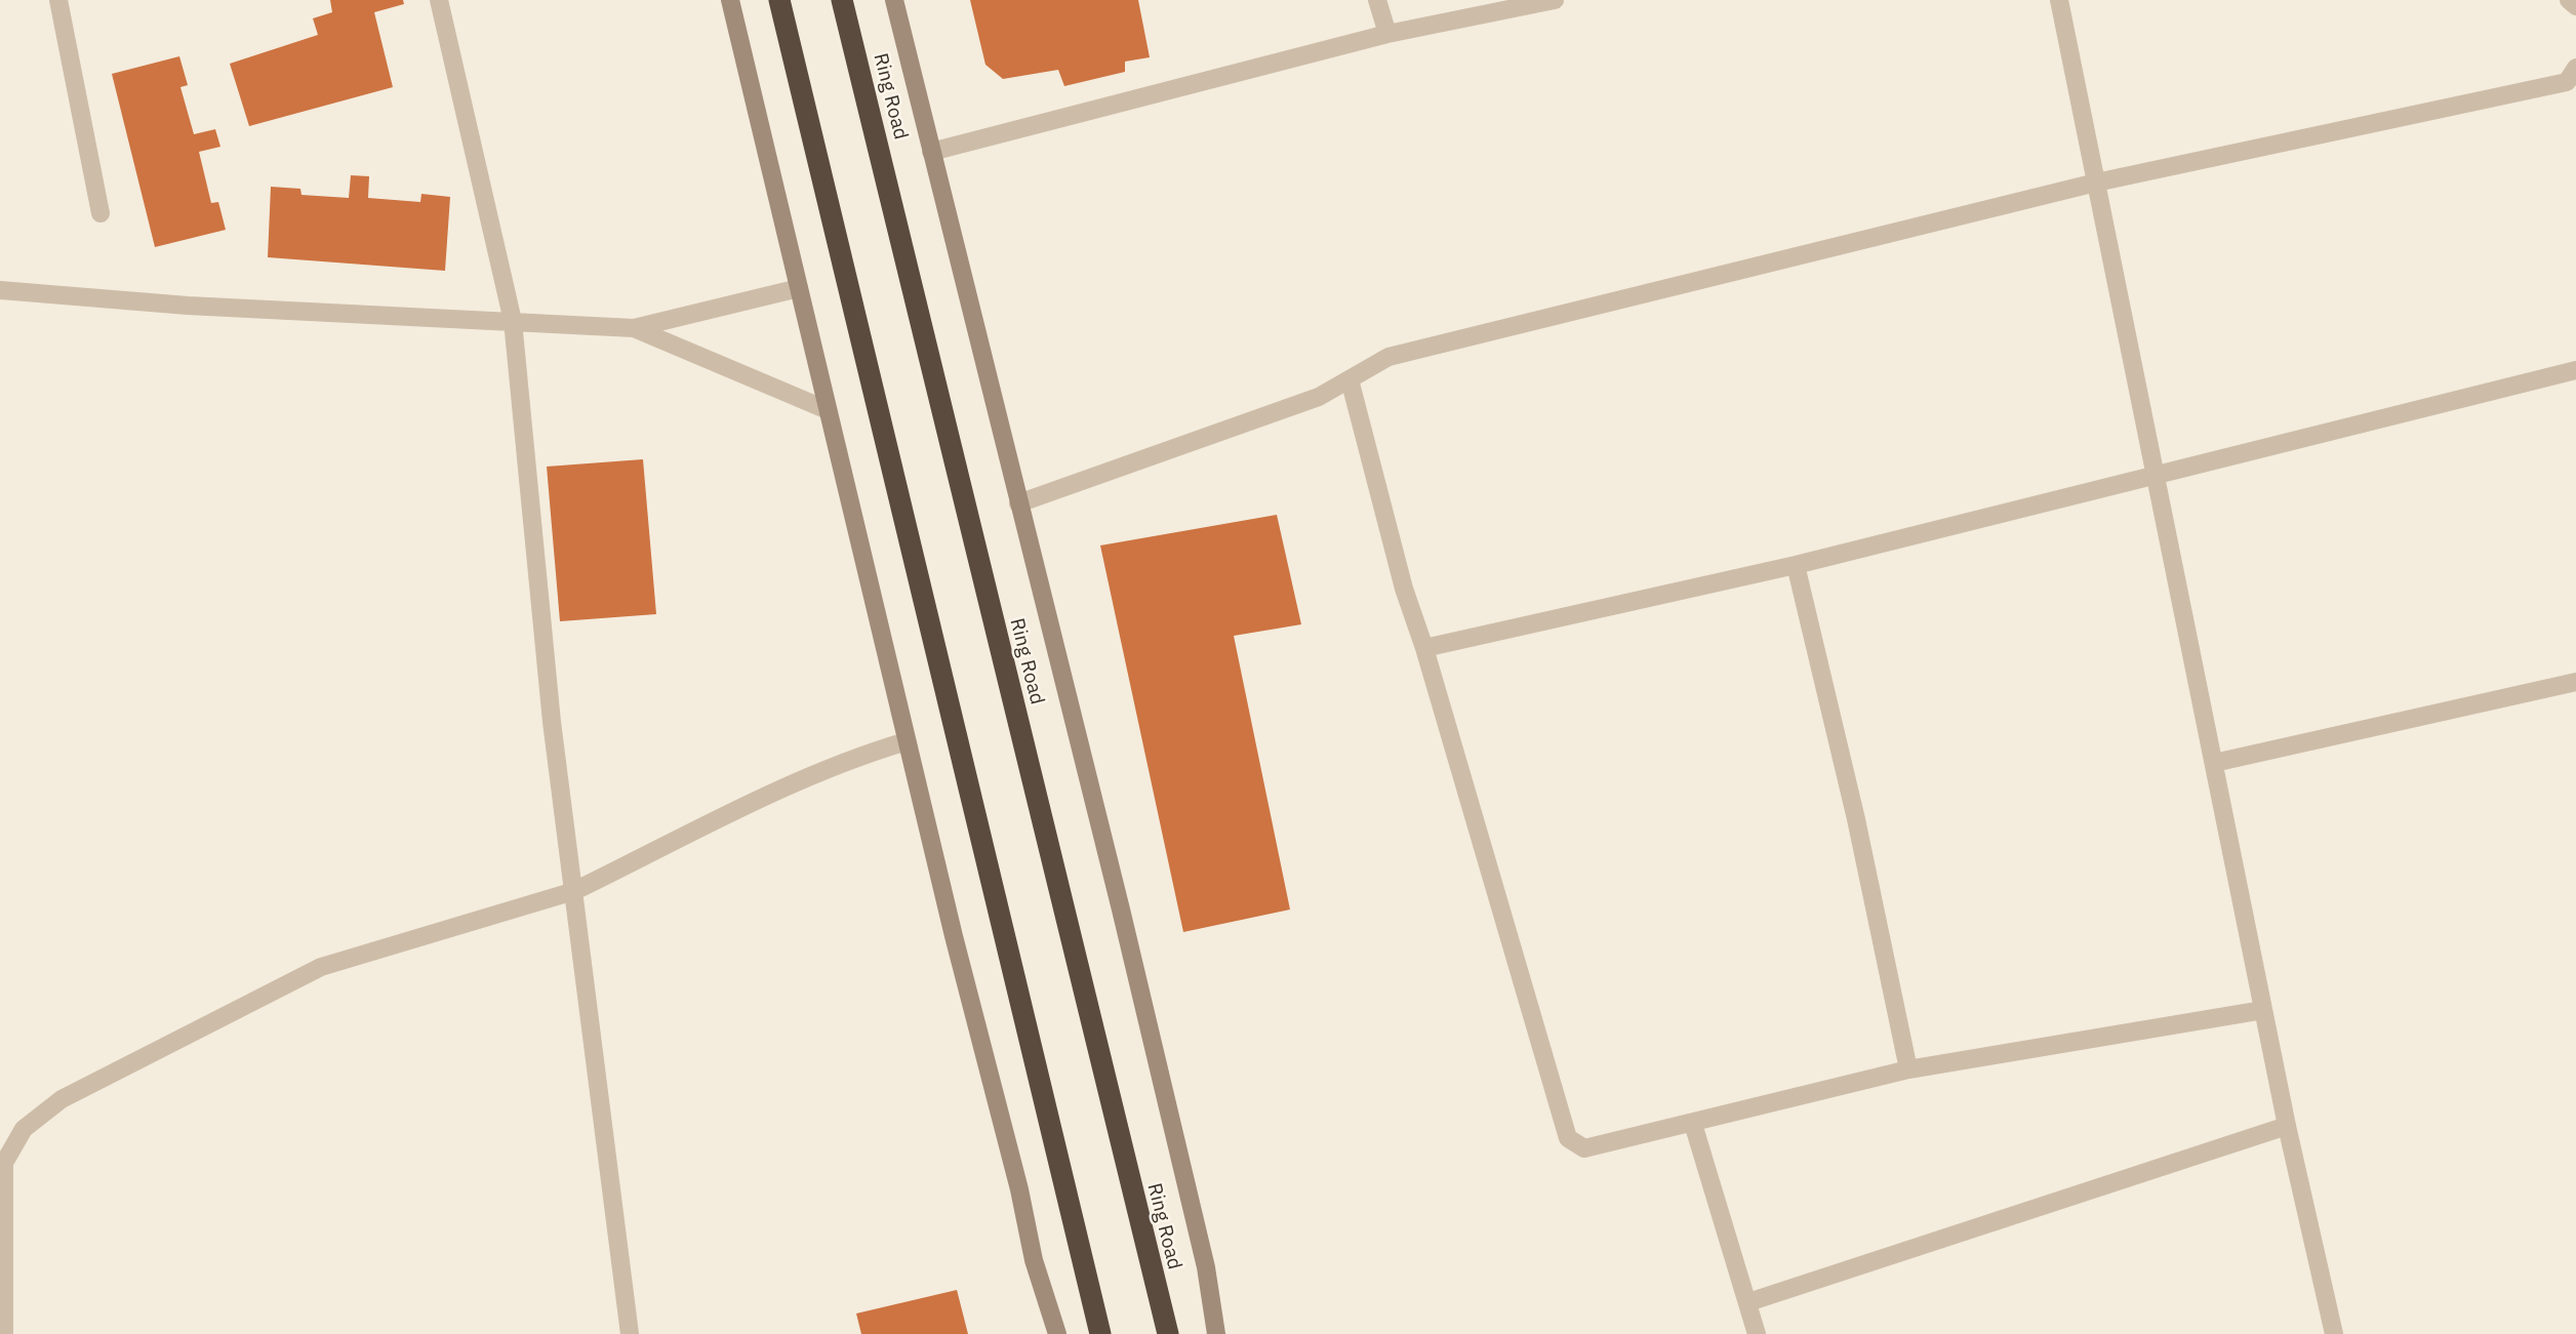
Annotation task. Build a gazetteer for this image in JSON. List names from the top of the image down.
{
  "streets": {
    "highway": ["Ring Road"]
  }
}
